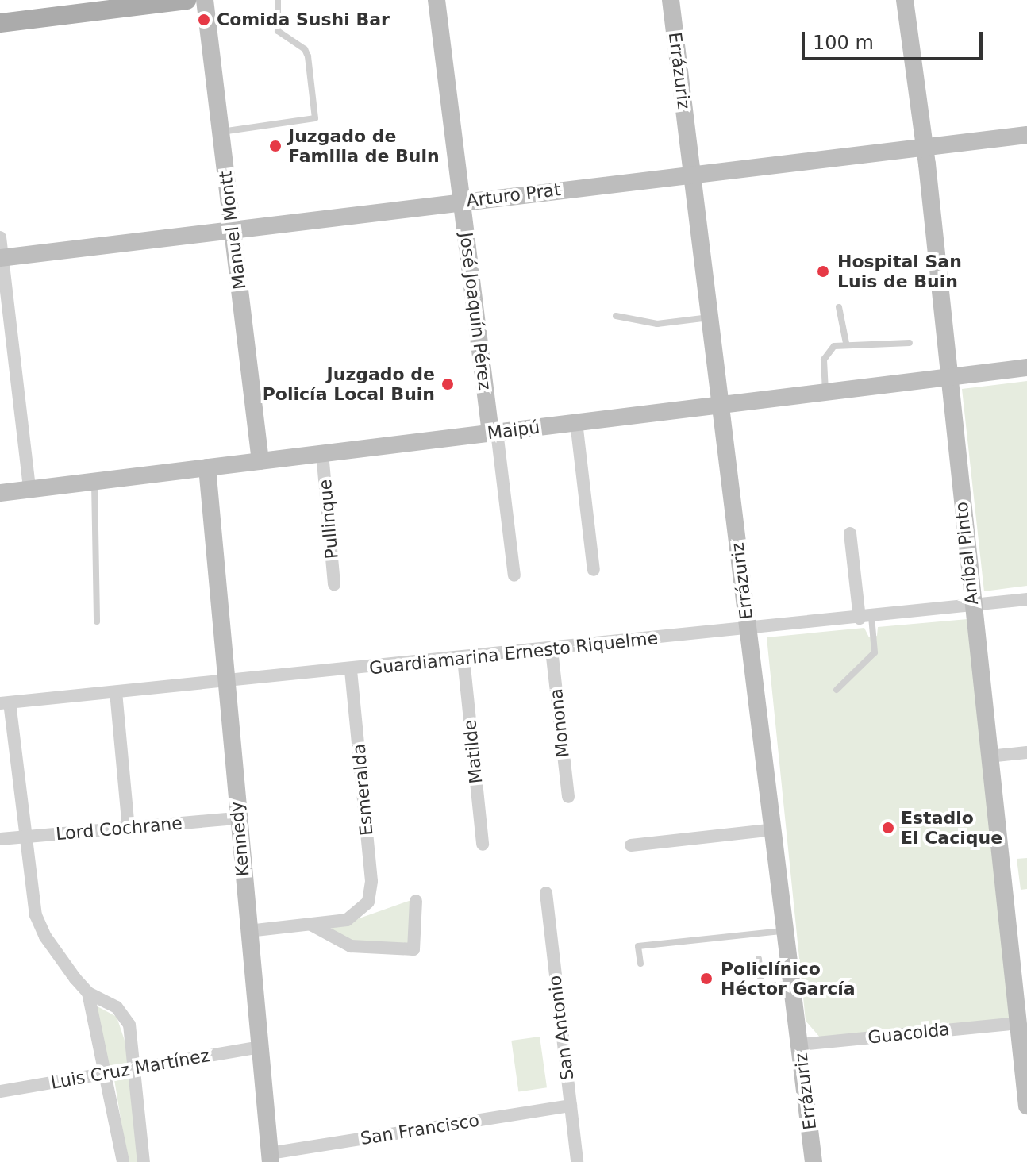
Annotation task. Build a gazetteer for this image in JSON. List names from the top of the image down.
{
  "streets": {
    "street": [
      "Errázuriz",
      "Arturo Prat",
      "Manuel Montt",
      "José Joaquín Pérez",
      "Maipú",
      "Pullinque",
      "Aníbal Pinto",
      "Guardiamarina Ernesto Riquelme",
      "Monona",
      "Matilde",
      "Esmeralda",
      "Lord Cochrane",
      "Kennedy",
      "San Antonio",
      "Guacolda",
      "Luis Cruz Martínez",
      "San Francisco"
    ]
  },
  "crossings": [
    ["Errázuriz", "Arturo Prat"],
    ["Errázuriz", "Maipú"],
    ["Errázuriz", "Guardiamarina Ernesto Riquelme"],
    ["Errázuriz", "Guacolda"],
    ["Arturo Prat", "Manuel Montt"],
    ["Arturo Prat", "José Joaquín Pérez"],
    ["Arturo Prat", "Aníbal Pinto"],
    ["Manuel Montt", "Maipú"],
    ["José Joaquín Pérez", "Maipú"],
    ["Maipú", "Pullinque"],
    ["Maipú", "Aníbal Pinto"],
    ["Maipú", "Kennedy"],
    ["Aníbal Pinto", "Guardiamarina Ernesto Riquelme"],
    ["Aníbal Pinto", "Guacolda"],
    ["Guardiamarina Ernesto Riquelme", "Monona"],
    ["Guardiamarina Ernesto Riquelme", "Matilde"],
    ["Guardiamarina Ernesto Riquelme", "Esmeralda"],
    ["Guardiamarina Ernesto Riquelme", "Kennedy"],
    ["Lord Cochrane", "Kennedy"],
    ["Kennedy", "Luis Cruz Martínez"],
    ["Kennedy", "San Francisco"],
    ["San Antonio", "San Francisco"]
  ],
  "places": [
    "Comida Sushi Bar",
    "Juzgado de Familia de Buin",
    "Hospital San Luis de Buin",
    "Juzgado de Policía Local Buin",
    "Estadio El Cacique",
    "Policlínico Héctor García"
  ],
  "scale_bar": "100 m"
}
